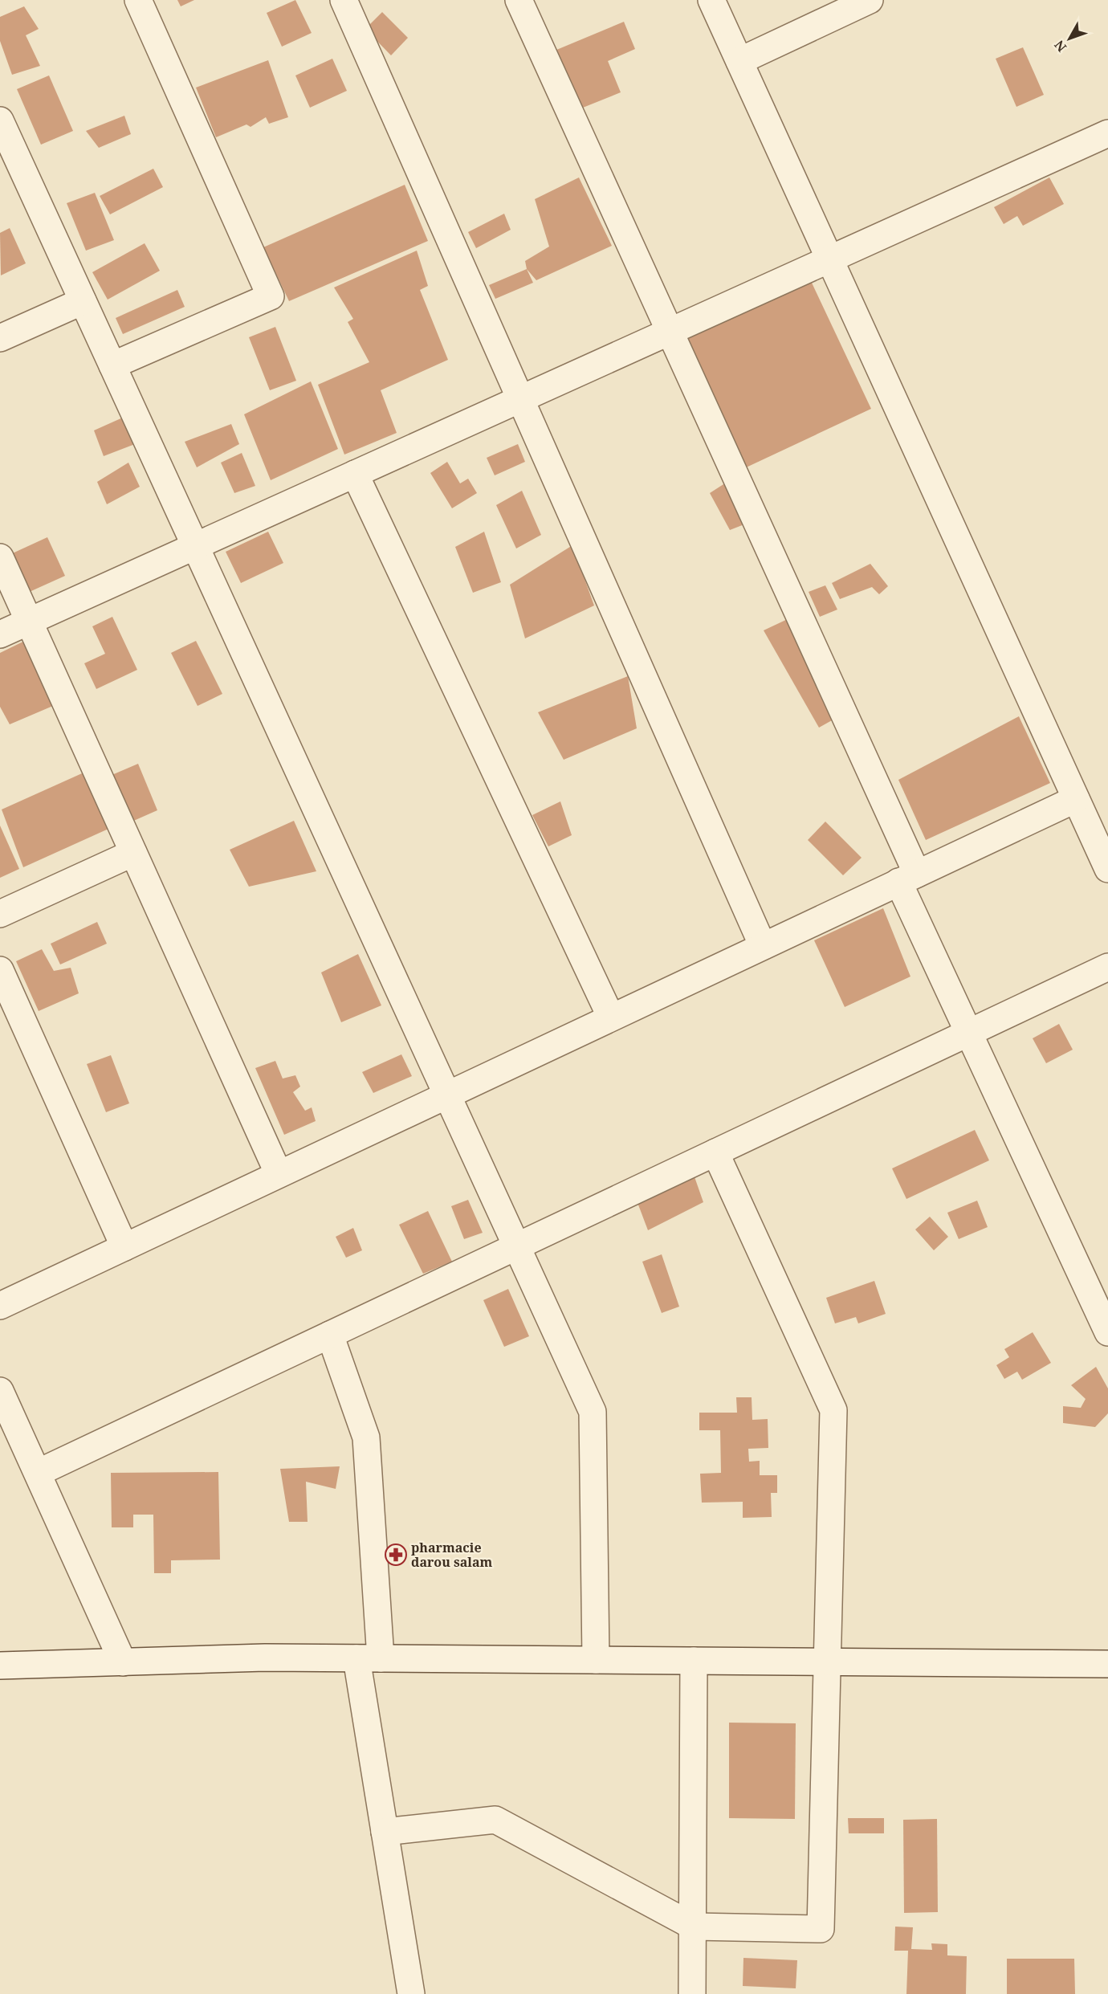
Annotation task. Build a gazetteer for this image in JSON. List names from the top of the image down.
{
  "places": {
    "pharmacy": ["pharmacie darou salam"]
  },
  "north": "bottom left"
}
